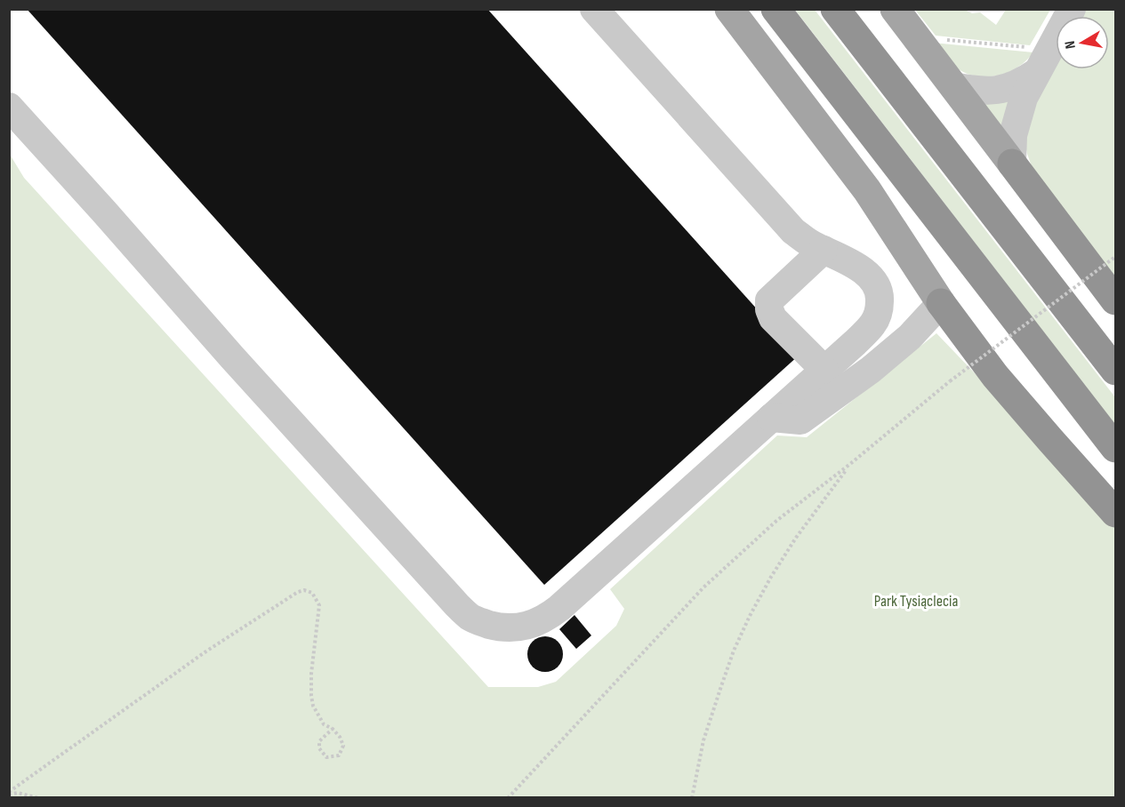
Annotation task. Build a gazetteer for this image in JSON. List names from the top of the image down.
{
  "parks": ["Park Tysiąclecia"],
  "north": "left"
}
